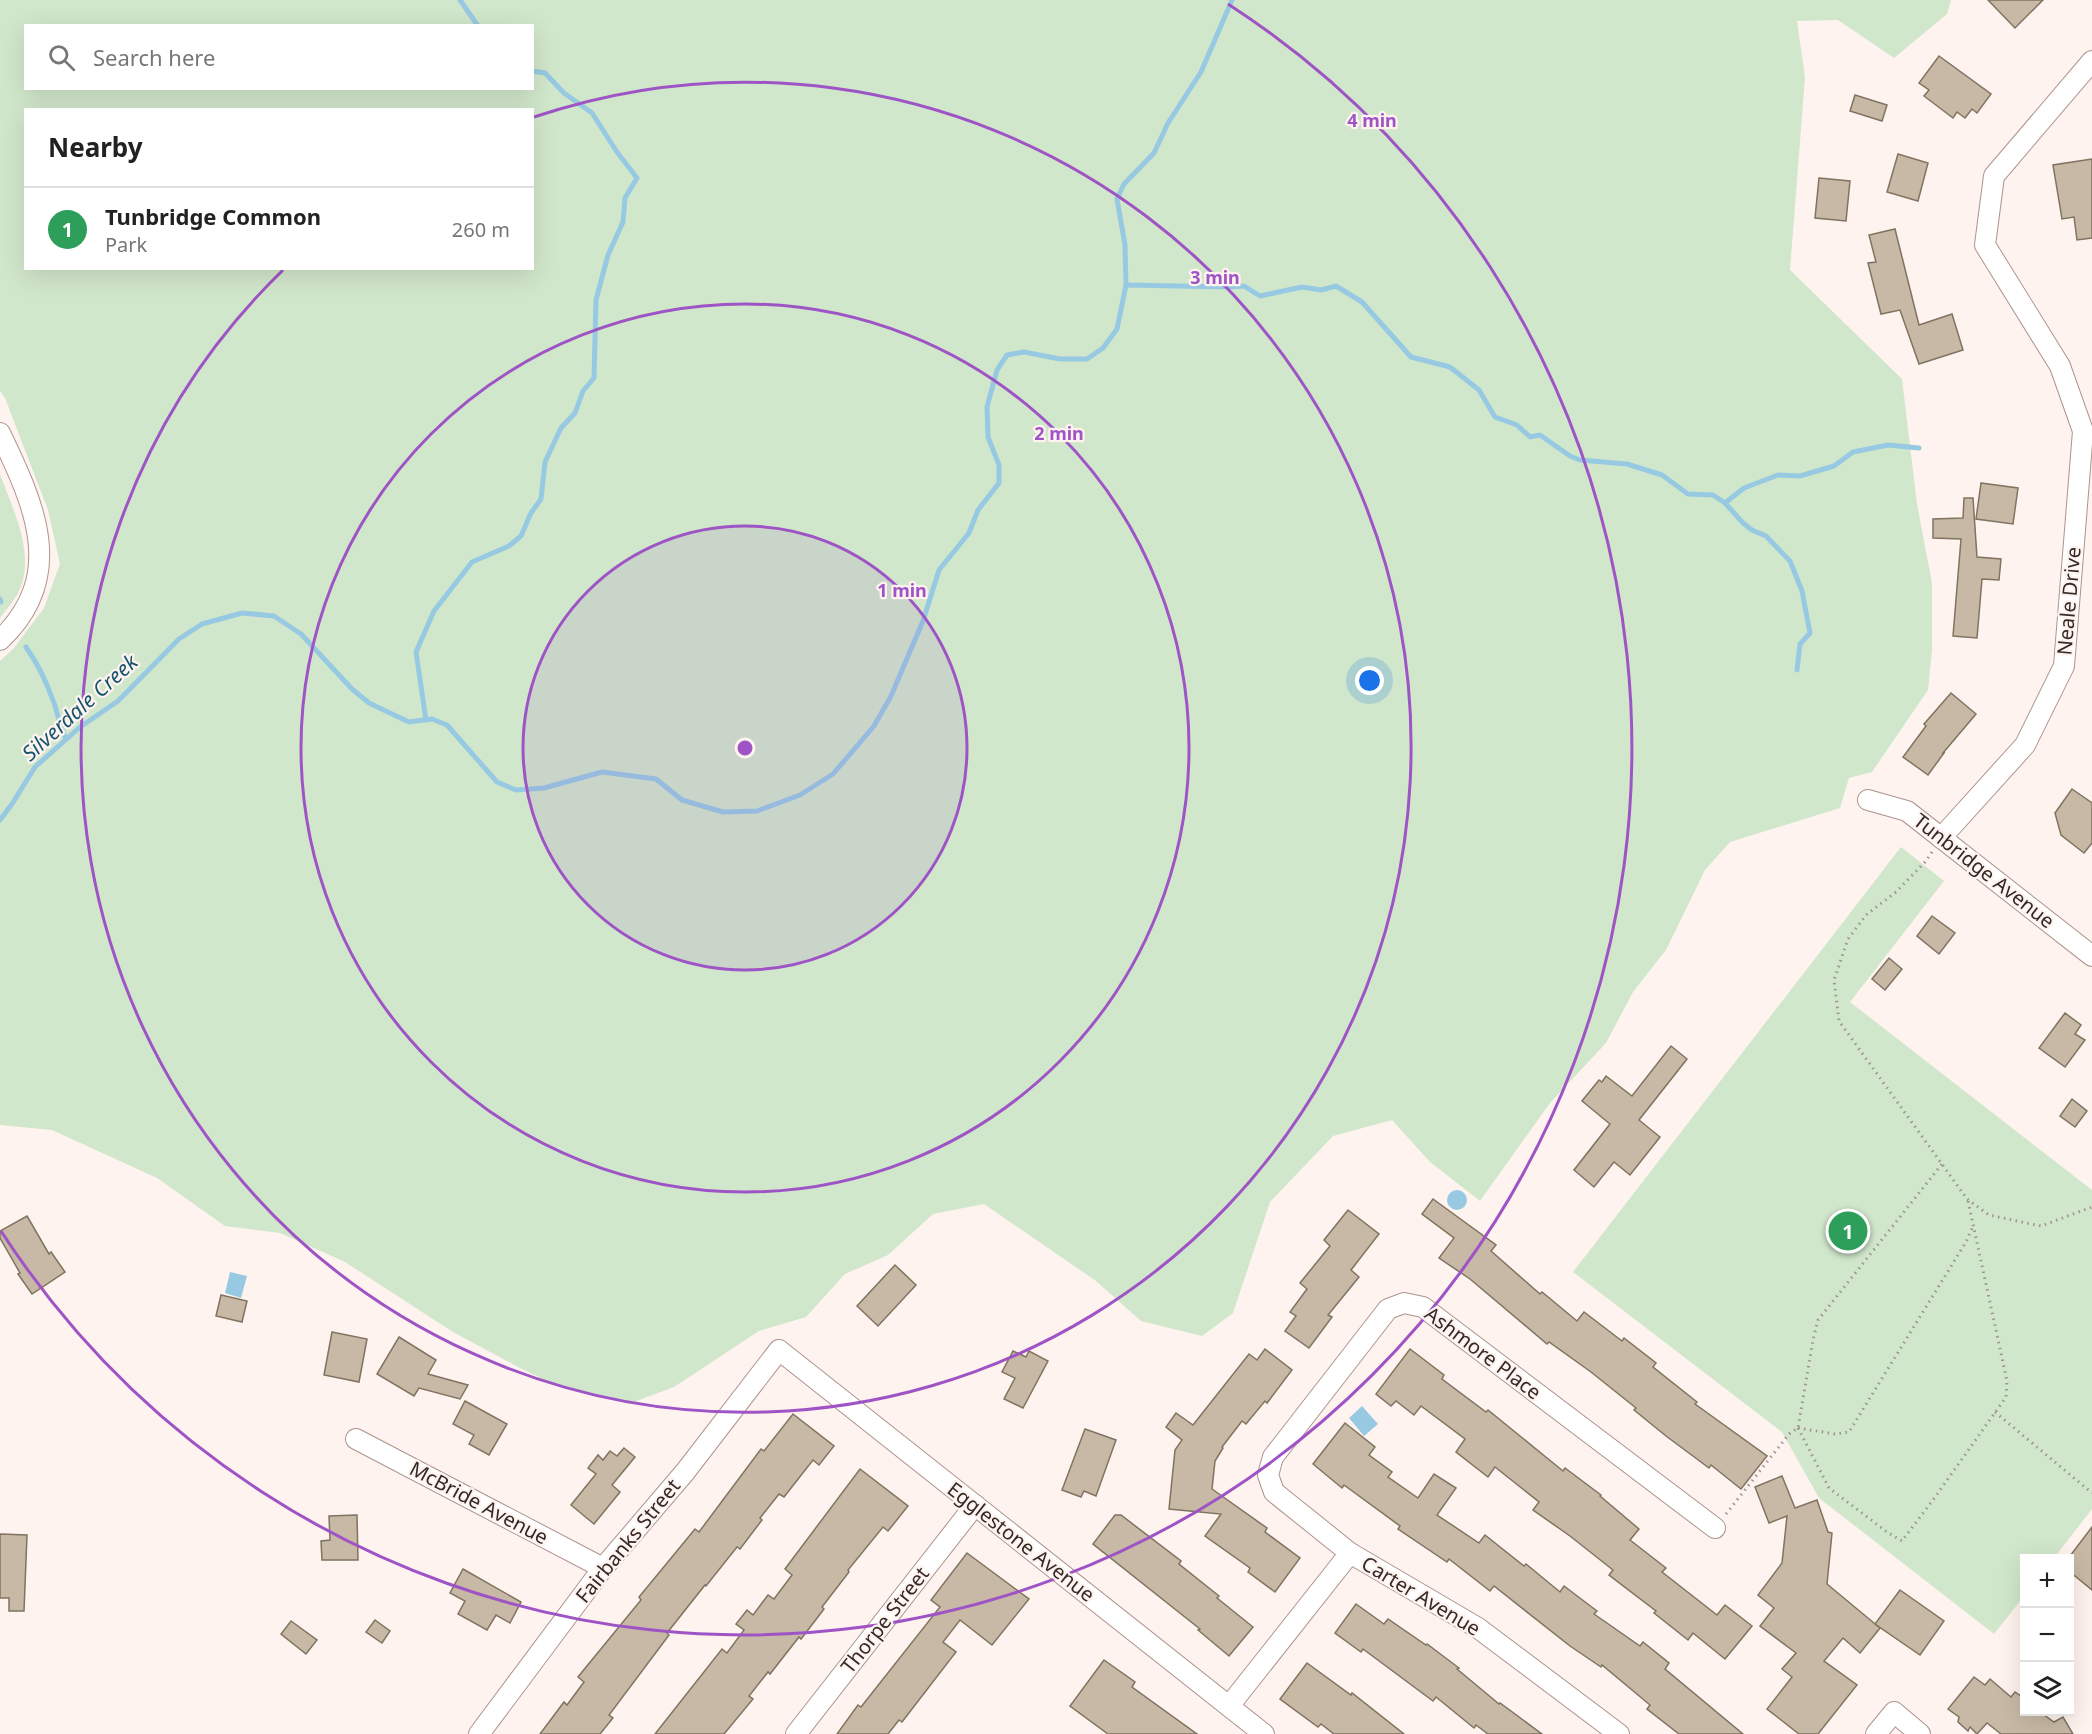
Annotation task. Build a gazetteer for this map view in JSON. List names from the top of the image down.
{
  "streets": {
    "street": [
      "Neale Drive",
      "Tunbridge Avenue",
      "Ashmore Place",
      "McBride Avenue",
      "Fairbanks Street",
      "Egglestone Avenue",
      "Carter Avenue",
      "Thorpe Street"
    ]
  },
  "crossings": [
    ["Neale Drive", "Tunbridge Avenue"],
    ["Ashmore Place", "Carter Avenue"],
    ["McBride Avenue", "Fairbanks Street"],
    ["Fairbanks Street", "Egglestone Avenue"],
    ["Egglestone Avenue", "Carter Avenue"],
    ["Egglestone Avenue", "Thorpe Street"]
  ],
  "water": ["Silverdale Creek"],
  "page": {
    "search": "Search here",
    "heading": "Nearby",
    "list": [
      {
        "mark": "1",
        "name": "Tunbridge Common",
        "note": "Park",
        "value": "260 m"
      }
    ],
    "pins": "1",
    "map_buttons": ["+", "−"]
  },
  "rings": [
    "4 min",
    "3 min",
    "2 min",
    "1 min"
  ]
}
